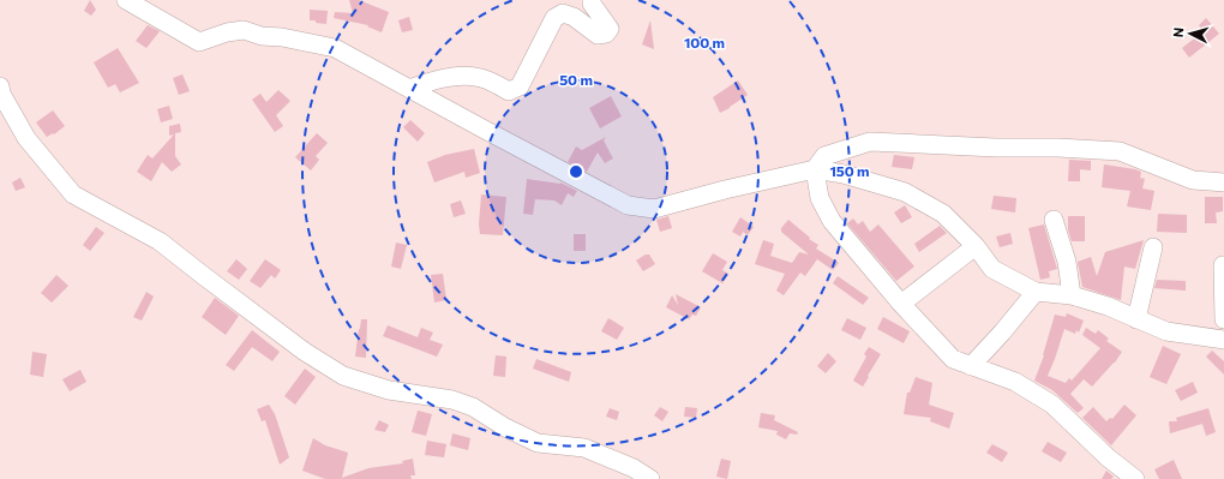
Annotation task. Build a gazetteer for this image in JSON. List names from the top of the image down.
{
  "north": "left",
  "rings": ["100 m", "50 m", "150 m"]
}
